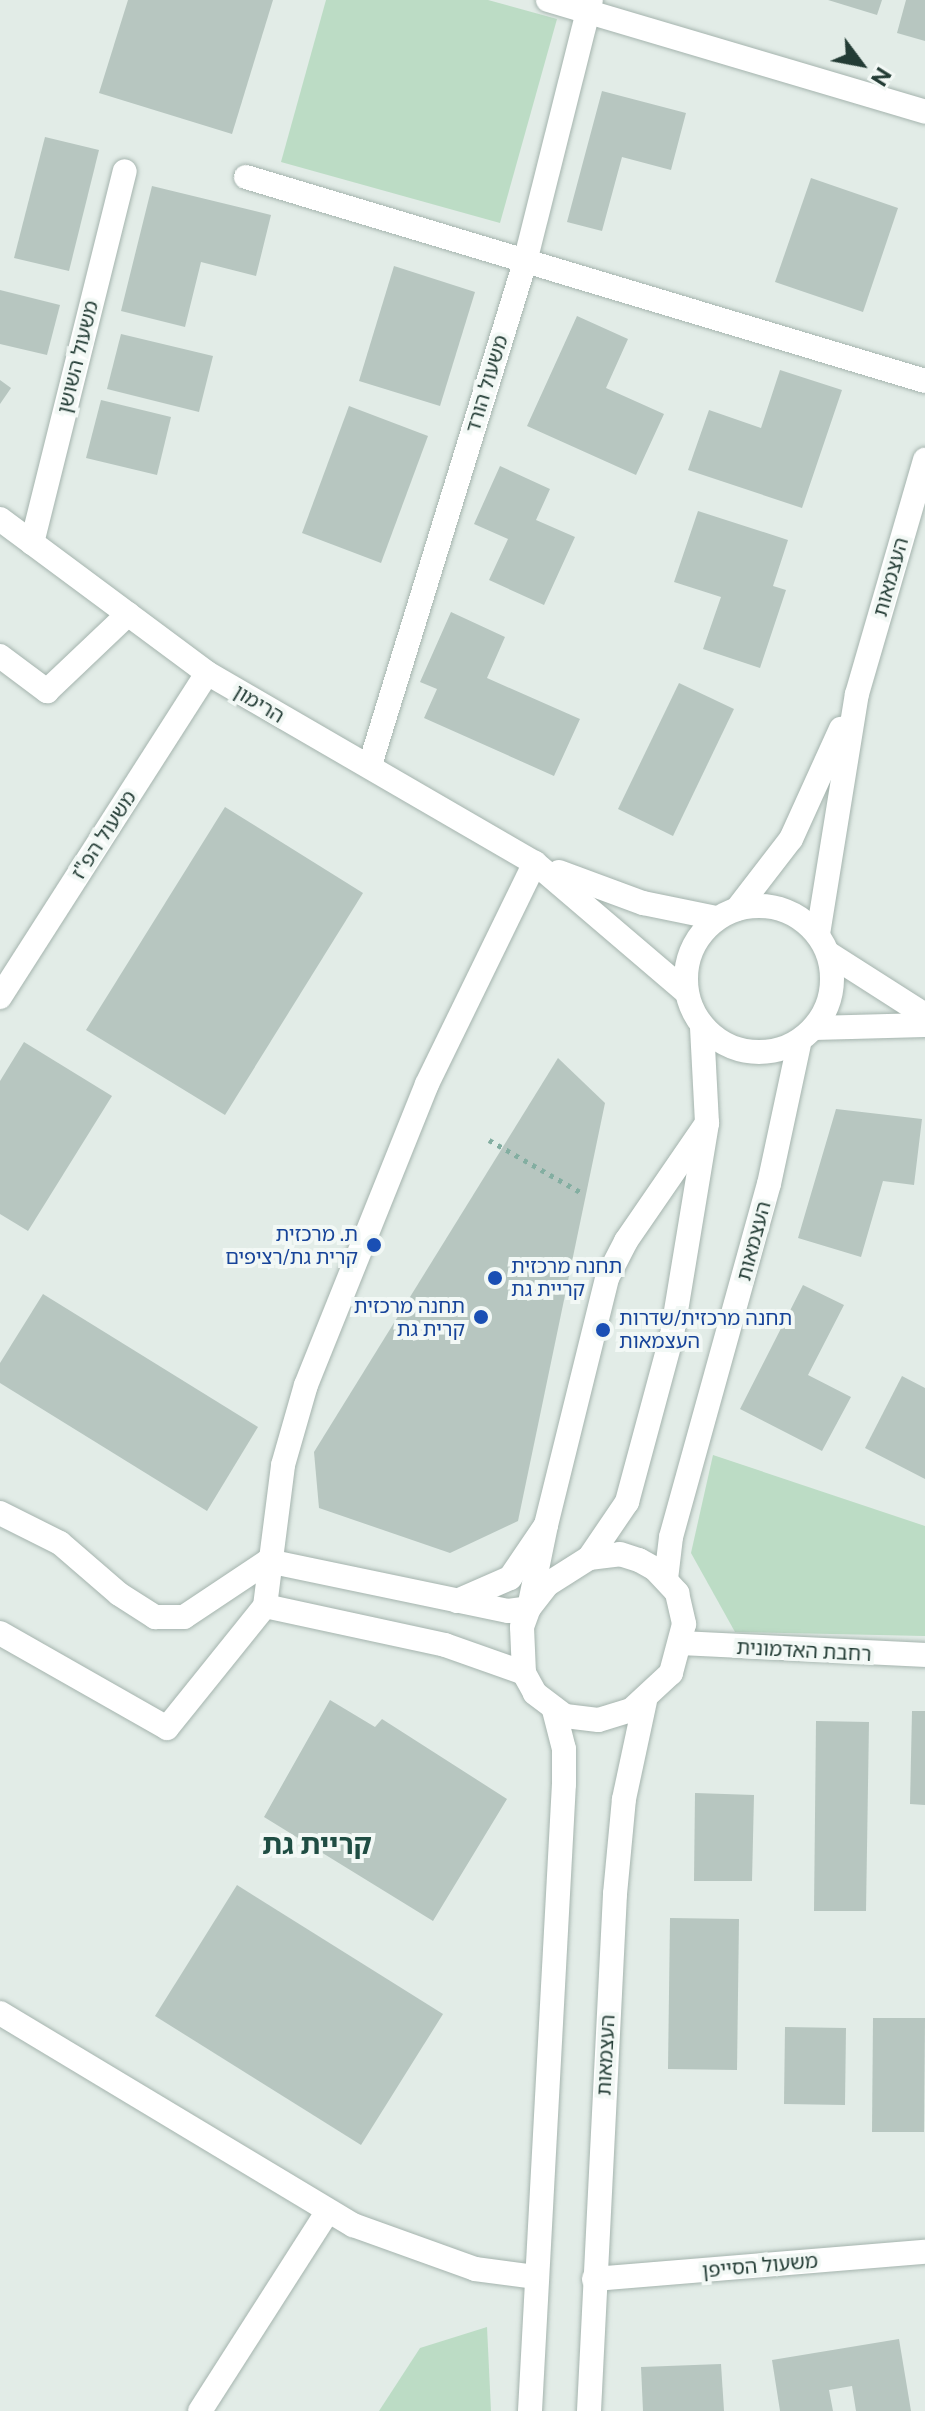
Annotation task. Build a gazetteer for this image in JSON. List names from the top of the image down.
{
  "streets": {
    "street": [
      "משעול השושן",
      "משעול הורד",
      "העצמאות",
      "הרימון",
      "משעול הפ\"ז",
      "רחבת האדמונית",
      "משעול הסייפן"
    ]
  },
  "crossings": [
    ["משעול השושן", "הרימון"],
    ["משעול הורד", "הרימון"],
    ["העצמאות", "הרימון"],
    ["העצמאות", "רחבת האדמונית"],
    ["העצמאות", "משעול הסייפן"],
    ["הרימון", "משעול הפ\"ז"]
  ],
  "districts": ["קריית גת"],
  "places": [
    "ת. מרכזית קרית גת/רציפים",
    "תחנה מרכזית קריית גת",
    "תחנה מרכזית קרית גת",
    "תחנה מרכזית/שדרות העצמאות"
  ],
  "north": "bottom right"
}
